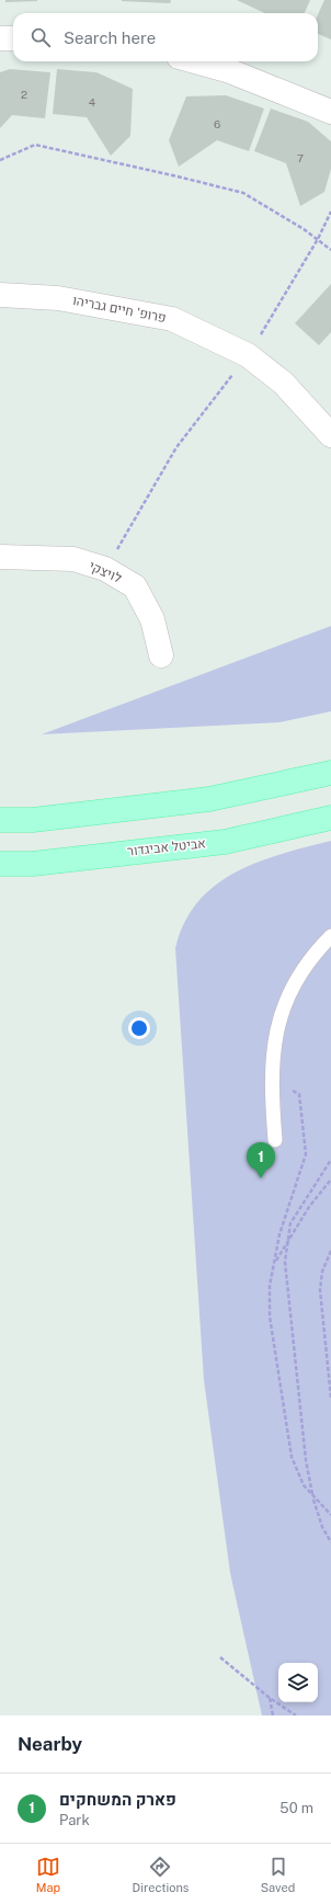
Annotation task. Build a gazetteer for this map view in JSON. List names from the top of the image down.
{
  "streets": {
    "main road": ["אביטל אביגדור"],
    "street": ["פרופ' חיים גבריהו", "לויצקי"]
  },
  "house_numbers": [
    "2",
    "4",
    "6",
    "7"
  ],
  "page": {
    "search": "Search here",
    "pins": "1",
    "heading": "Nearby",
    "list": [
      {
        "mark": "1",
        "name": "פארק המשחקים",
        "note": "Park",
        "value": "50 m"
      }
    ],
    "nav": ["Map", "Directions", "Saved"]
  }
}
